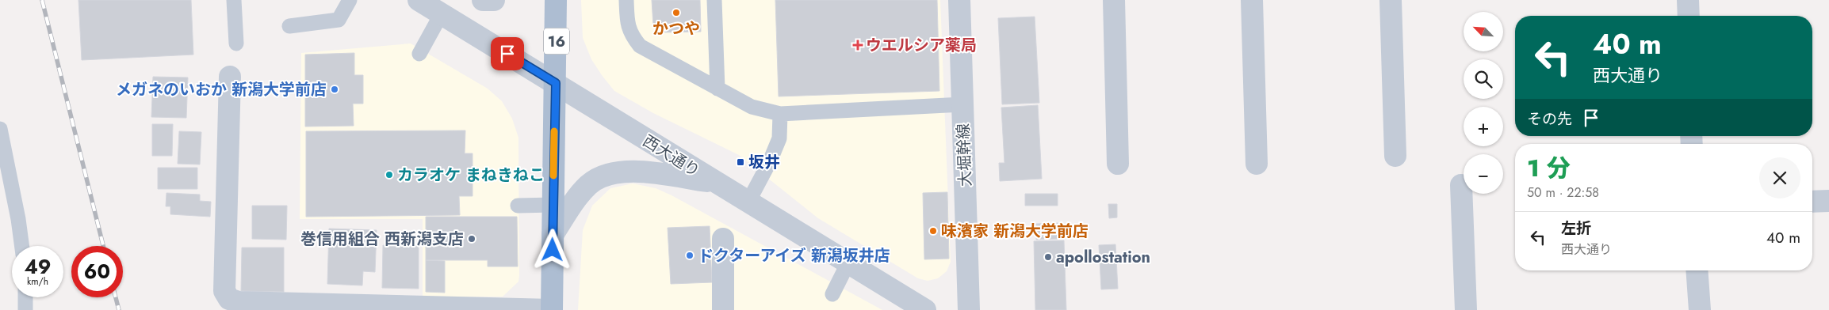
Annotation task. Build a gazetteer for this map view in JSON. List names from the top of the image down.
{
  "streets": {
    "main road": ["16"],
    "street": ["大堀幹線", "西大通り"]
  },
  "crossings": [
    ["16", "西大通り"]
  ],
  "places": {
    "other": [
      "かつや",
      "メガネのいおか 新潟大学前店",
      "カラオケ まねきねこ",
      "味濱家 新潟大学前店",
      "巻信用組合 西新潟支店",
      "ドクターアイズ 新潟坂井店",
      "apollostation"
    ],
    "health": ["ウエルシア薬局"],
    "transit": ["坂井"]
  },
  "north": "top left",
  "page": {
    "map_buttons": ["+", "−"],
    "turn": ["40 m", "西大通り"],
    "then": "その先",
    "heading": ["1 分", "50 m · 22:58"],
    "list": [
      {
        "name": "左折",
        "note": "西大通り",
        "value": "40 m"
      }
    ],
    "speed": "49 km/h",
    "limit": "60"
  }
}
